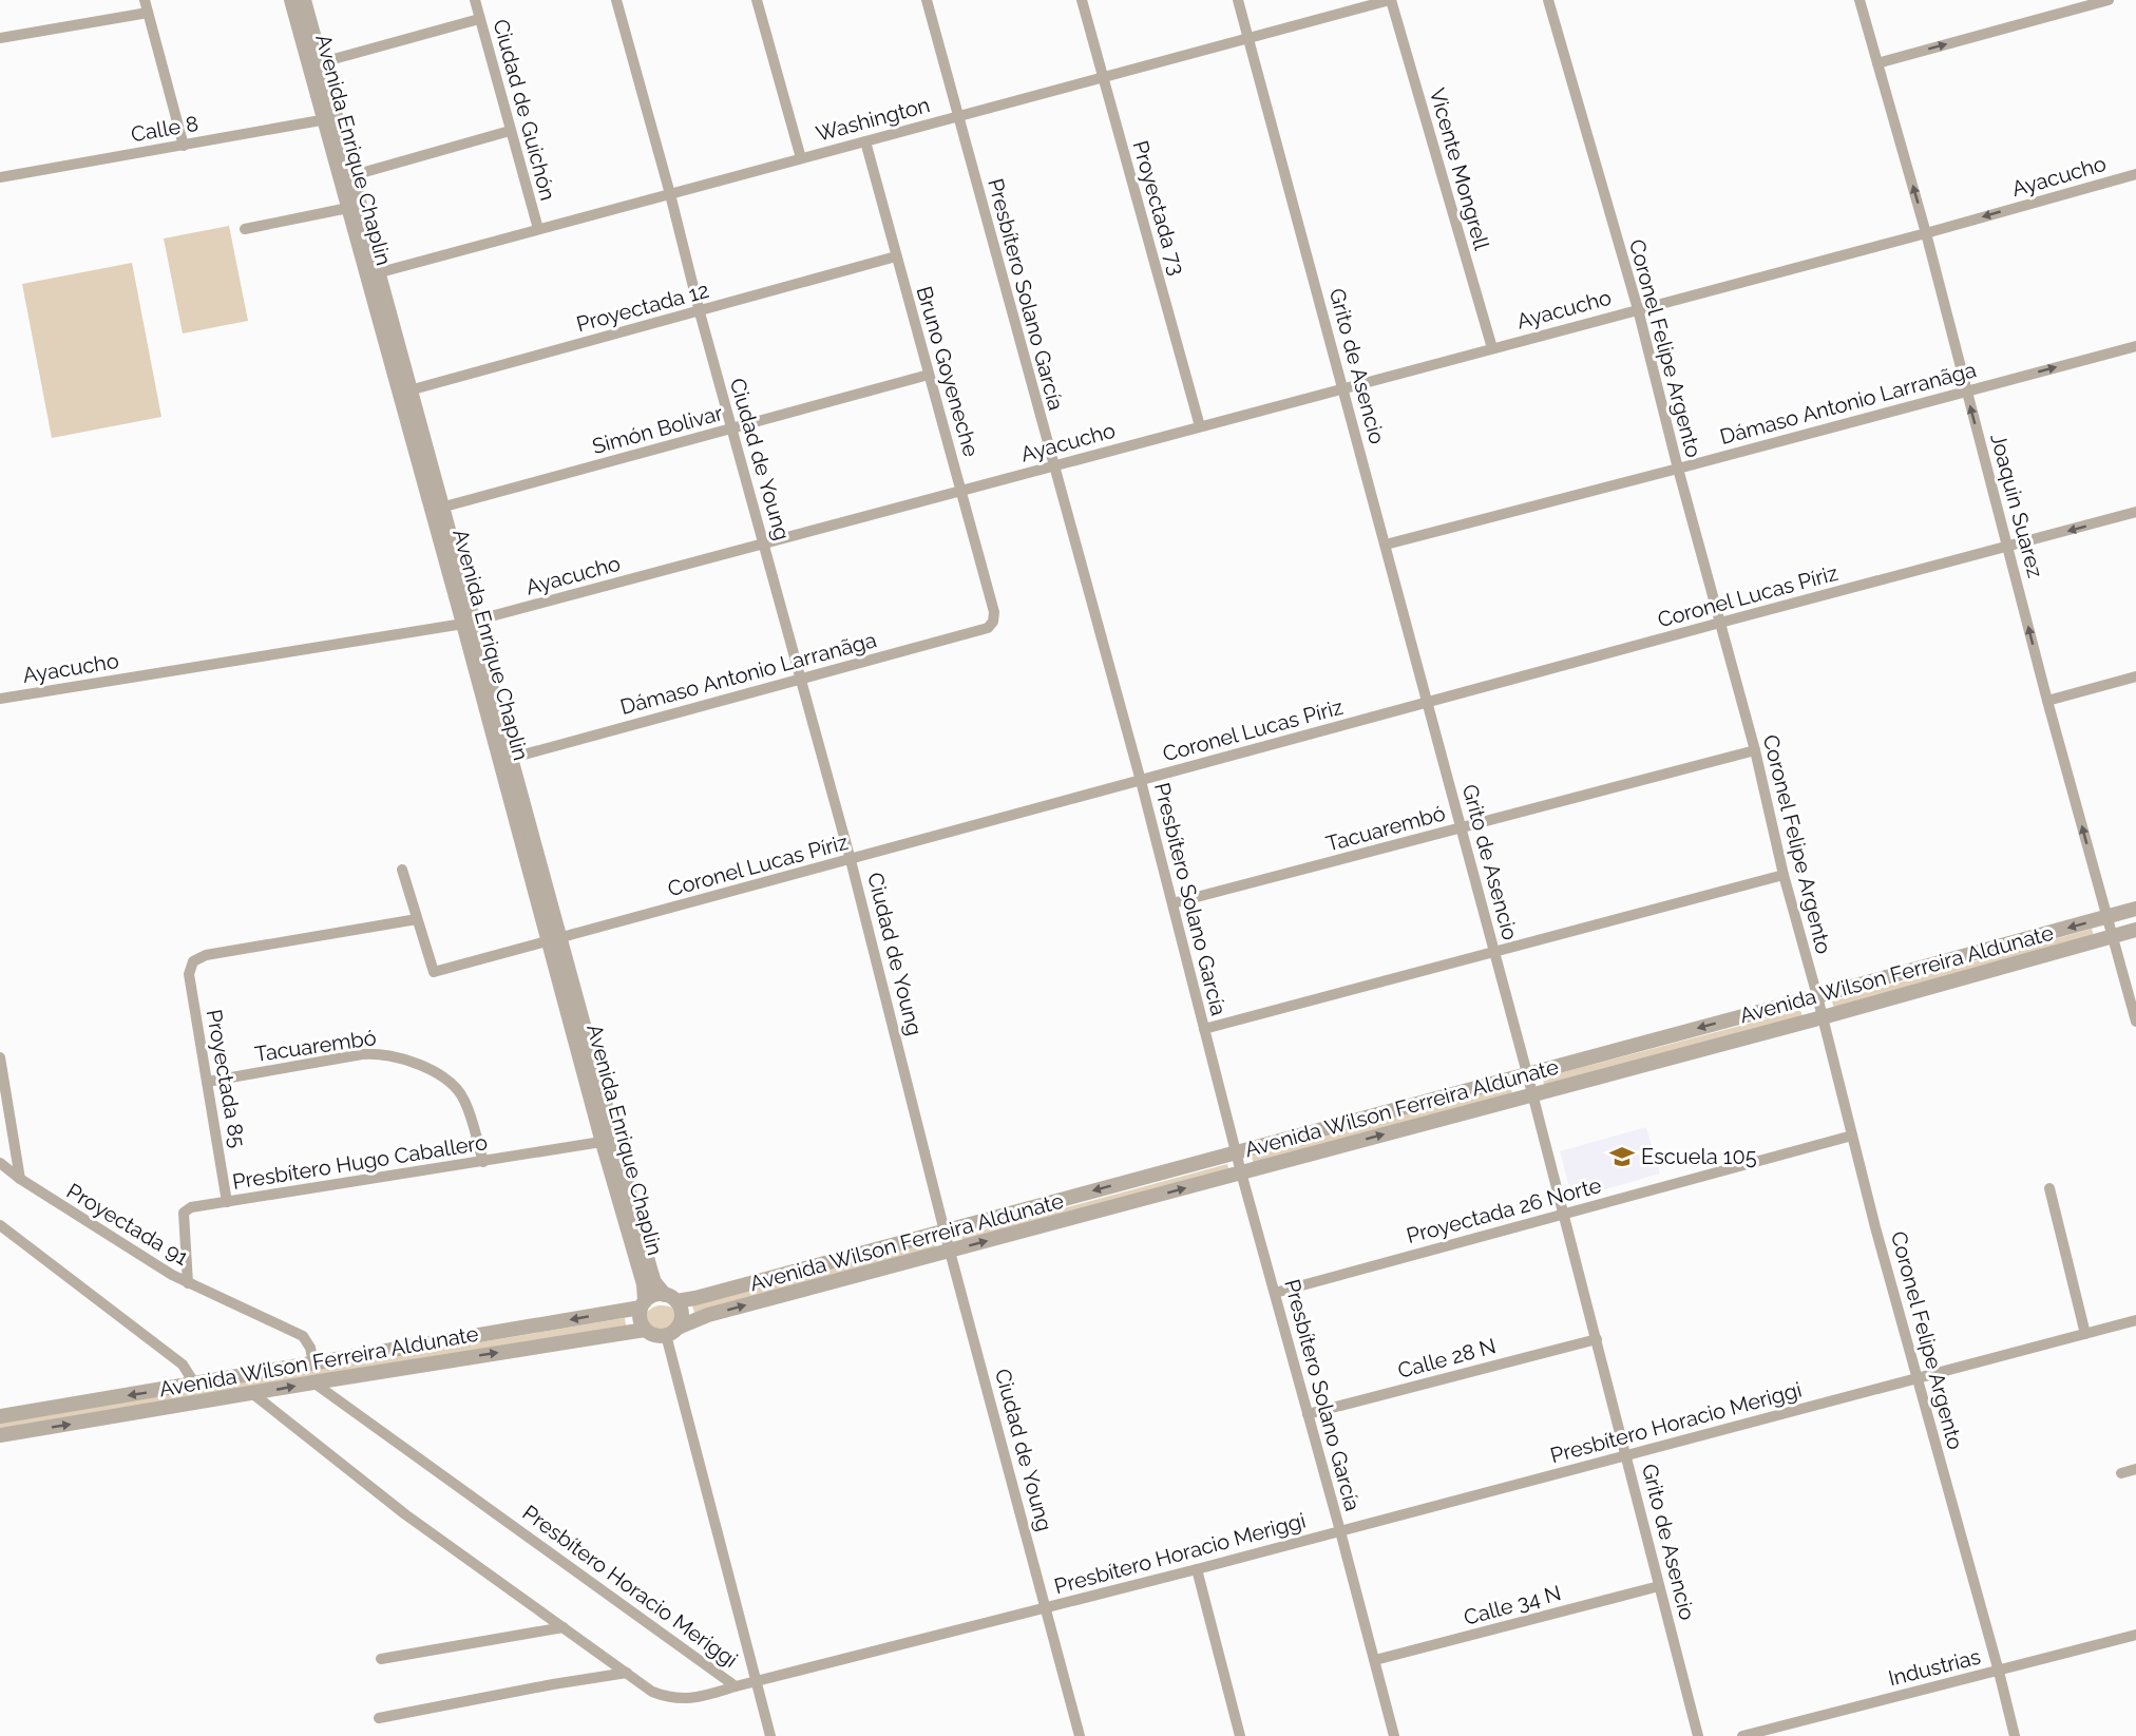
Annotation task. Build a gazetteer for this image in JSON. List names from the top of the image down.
{
  "streets": {
    "street": [
      "Ciudad de Guichón",
      "Washington",
      "Calle 8",
      "Avenida Enrique Chaplin",
      "Vicente Mongrell",
      "Ayacucho",
      "Proyectada 73",
      "Presbítero Solano García",
      "Proyectada 12",
      "Coronel Felipe Argento",
      "Grito de Asencio",
      "Bruno Goyeneche",
      "Dámaso Antonio Larranãga",
      "Simón Bolivar",
      "Ciudad de Young",
      "Joaquin Suarez",
      "Coronel Lucas Píriz",
      "Tacuarembó",
      "Avenida Wilson Ferreira Aldunate",
      "Proyectada 85",
      "Presbítero Hugo Caballero",
      "Proyectada 26 Norte",
      "Proyectada 91",
      "Calle 28 N",
      "Presbítero Horacio Meriggi",
      "Calle 34 N",
      "Industrias"
    ]
  },
  "crossings": [
    ["Ciudad de Guichón", "Washington"],
    ["Washington", "Avenida Enrique Chaplin"],
    ["Washington", "Vicente Mongrell"],
    ["Washington", "Proyectada 73"],
    ["Washington", "Presbítero Solano García"],
    ["Washington", "Grito de Asencio"],
    ["Washington", "Bruno Goyeneche"],
    ["Washington", "Ciudad de Young"],
    ["Calle 8", "Avenida Enrique Chaplin"],
    ["Avenida Enrique Chaplin", "Ayacucho"],
    ["Avenida Enrique Chaplin", "Proyectada 12"],
    ["Avenida Enrique Chaplin", "Dámaso Antonio Larranãga"],
    ["Avenida Enrique Chaplin", "Simón Bolivar"],
    ["Avenida Enrique Chaplin", "Coronel Lucas Píriz"],
    ["Avenida Enrique Chaplin", "Avenida Wilson Ferreira Aldunate"],
    ["Avenida Enrique Chaplin", "Presbítero Hugo Caballero"],
    ["Vicente Mongrell", "Ayacucho"],
    ["Ayacucho", "Proyectada 73"],
    ["Ayacucho", "Presbítero Solano García"],
    ["Ayacucho", "Coronel Felipe Argento"],
    ["Ayacucho", "Grito de Asencio"],
    ["Ayacucho", "Bruno Goyeneche"],
    ["Ayacucho", "Ciudad de Young"],
    ["Ayacucho", "Joaquin Suarez"],
    ["Presbítero Solano García", "Coronel Lucas Píriz"],
    ["Presbítero Solano García", "Tacuarembó"],
    ["Presbítero Solano García", "Avenida Wilson Ferreira Aldunate"],
    ["Presbítero Solano García", "Proyectada 26 Norte"],
    ["Presbítero Solano García", "Calle 28 N"],
    ["Presbítero Solano García", "Presbítero Horacio Meriggi"],
    ["Presbítero Solano García", "Calle 34 N"],
    ["Proyectada 12", "Bruno Goyeneche"],
    ["Proyectada 12", "Ciudad de Young"],
    ["Coronel Felipe Argento", "Dámaso Antonio Larranãga"],
    ["Coronel Felipe Argento", "Coronel Lucas Píriz"],
    ["Coronel Felipe Argento", "Tacuarembó"],
    ["Coronel Felipe Argento", "Avenida Wilson Ferreira Aldunate"],
    ["Coronel Felipe Argento", "Proyectada 26 Norte"],
    ["Coronel Felipe Argento", "Presbítero Horacio Meriggi"],
    ["Coronel Felipe Argento", "Industrias"],
    ["Grito de Asencio", "Dámaso Antonio Larranãga"],
    ["Grito de Asencio", "Coronel Lucas Píriz"],
    ["Grito de Asencio", "Tacuarembó"],
    ["Grito de Asencio", "Avenida Wilson Ferreira Aldunate"],
    ["Grito de Asencio", "Proyectada 26 Norte"],
    ["Grito de Asencio", "Calle 28 N"],
    ["Grito de Asencio", "Presbítero Horacio Meriggi"],
    ["Grito de Asencio", "Calle 34 N"],
    ["Bruno Goyeneche", "Dámaso Antonio Larranãga"],
    ["Bruno Goyeneche", "Simón Bolivar"],
    ["Dámaso Antonio Larranãga", "Ciudad de Young"],
    ["Dámaso Antonio Larranãga", "Joaquin Suarez"],
    ["Simón Bolivar", "Ciudad de Young"],
    ["Ciudad de Young", "Coronel Lucas Píriz"],
    ["Ciudad de Young", "Avenida Wilson Ferreira Aldunate"],
    ["Ciudad de Young", "Presbítero Horacio Meriggi"],
    ["Joaquin Suarez", "Coronel Lucas Píriz"],
    ["Joaquin Suarez", "Avenida Wilson Ferreira Aldunate"],
    ["Coronel Lucas Píriz", "Proyectada 85"],
    ["Tacuarembó", "Proyectada 85"],
    ["Tacuarembó", "Presbítero Hugo Caballero"],
    ["Avenida Wilson Ferreira Aldunate", "Proyectada 91"],
    ["Avenida Wilson Ferreira Aldunate", "Presbítero Horacio Meriggi"],
    ["Proyectada 85", "Presbítero Hugo Caballero"],
    ["Presbítero Hugo Caballero", "Proyectada 91"]
  ],
  "one_way": ["Joaquin Suarez"],
  "places": {
    "school or university": ["Escuela 105"]
  }
}
